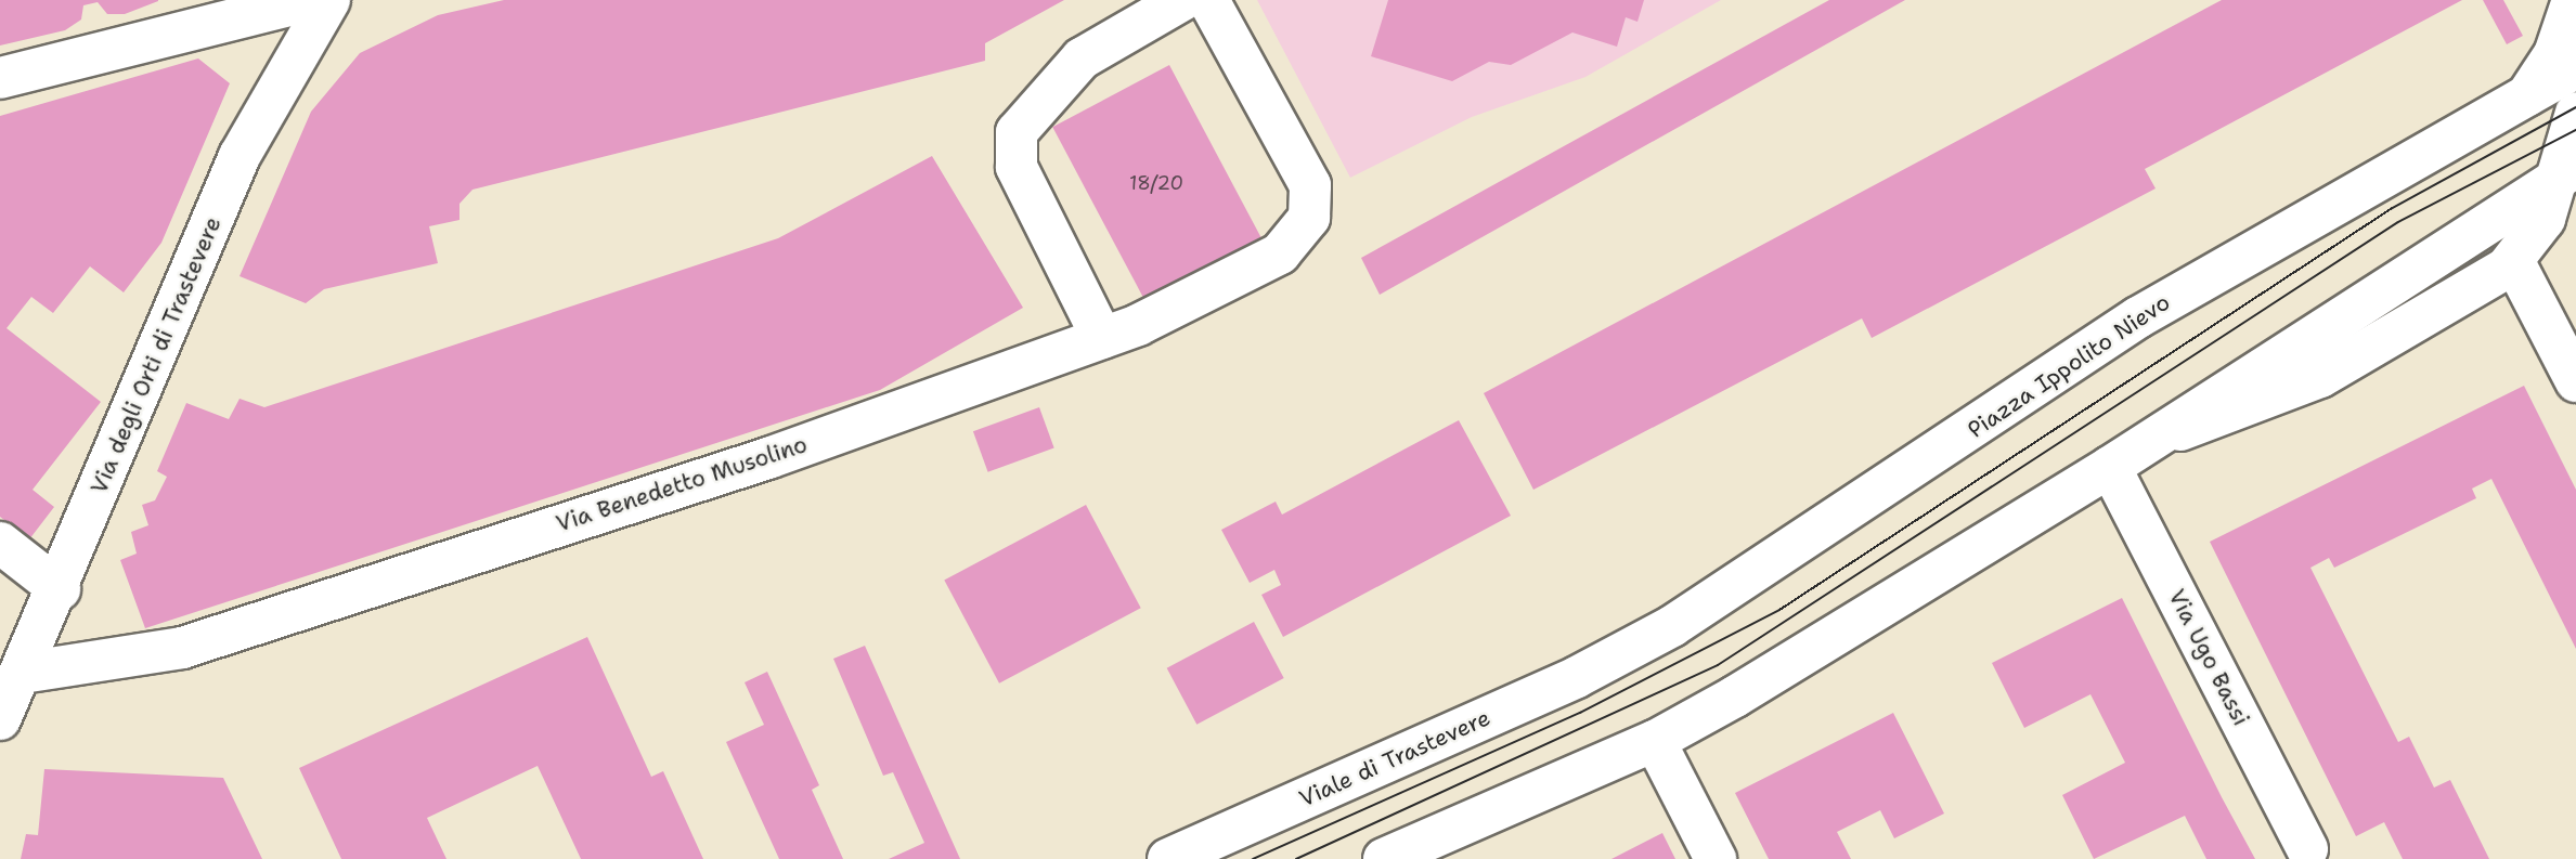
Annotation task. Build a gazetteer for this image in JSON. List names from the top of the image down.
{
  "streets": {
    "street": [
      "Via degli Orti di Trastevere",
      "Piazza Ippolito Nievo",
      "Via Benedetto Musolino",
      "Via Ugo Bassi",
      "Viale di Trastevere"
    ]
  },
  "crossings": [
    ["Via degli Orti di Trastevere", "Via Benedetto Musolino"],
    ["Piazza Ippolito Nievo", "Viale di Trastevere"]
  ],
  "house_numbers": ["18/20"]
}
